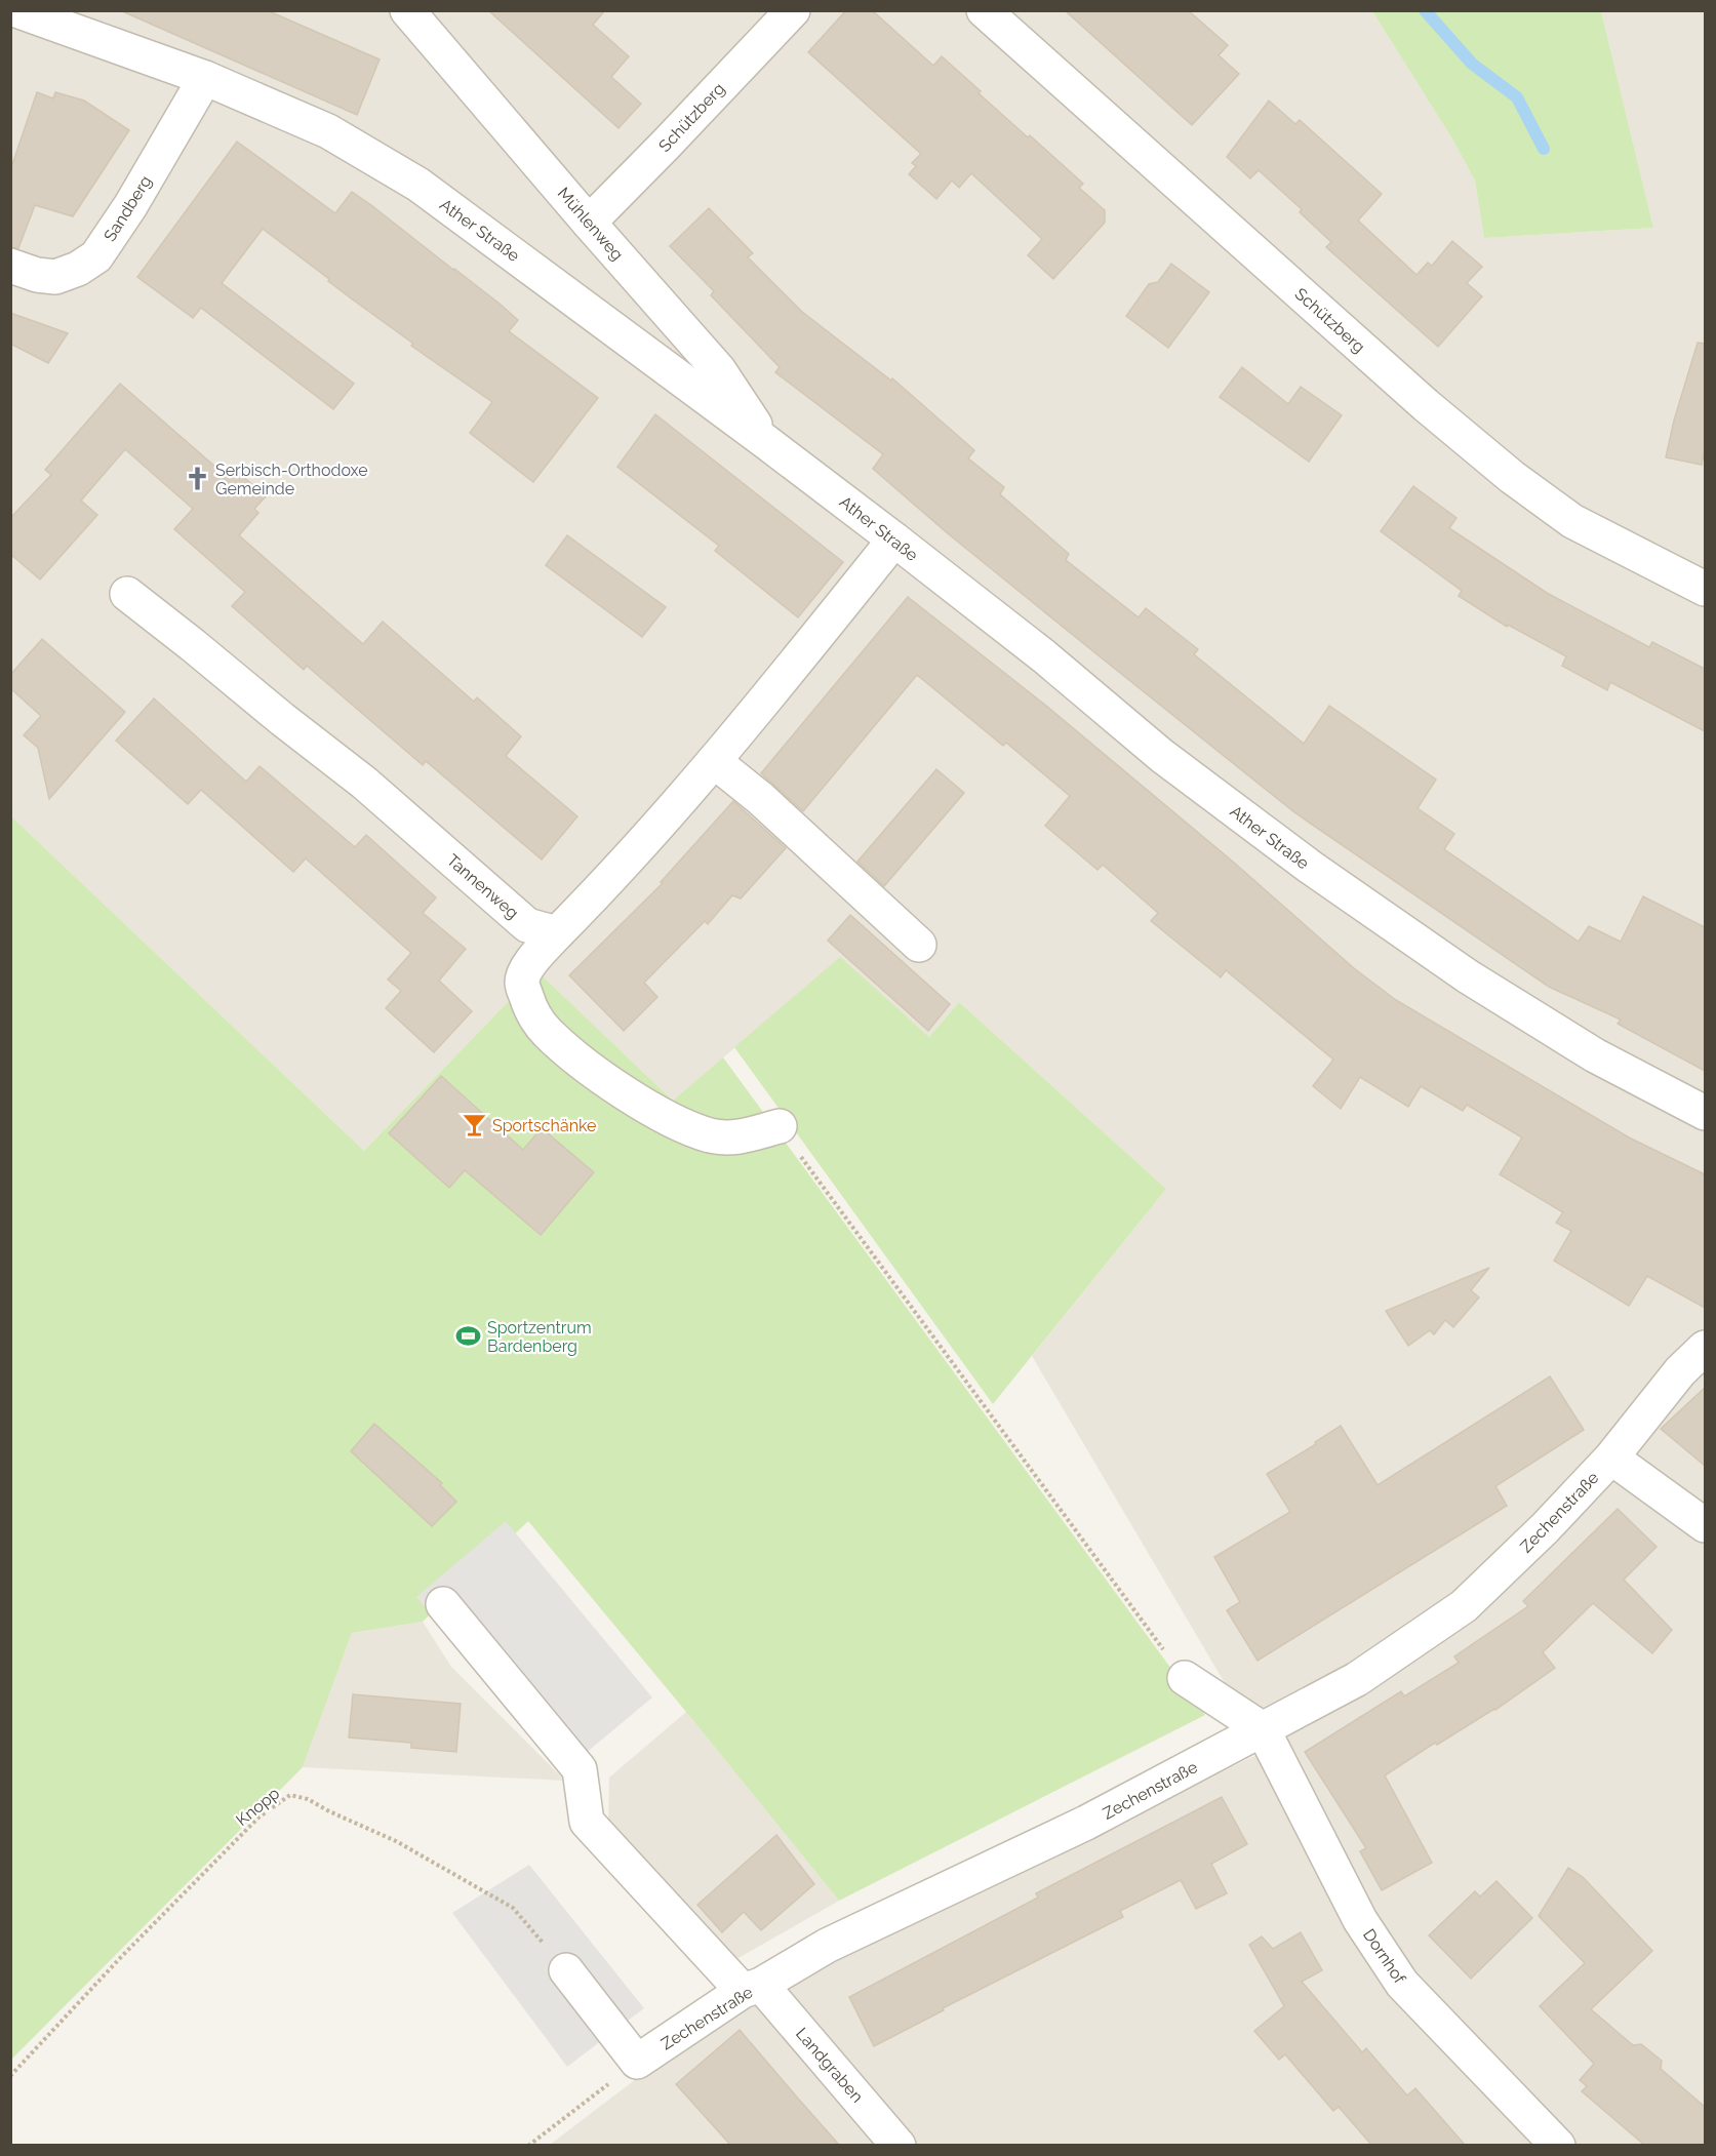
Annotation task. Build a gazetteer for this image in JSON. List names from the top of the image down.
{
  "streets": {
    "street": [
      "Schützberg",
      "Sandberg",
      "Mühlenweg",
      "Ather Straße",
      "Tannenweg",
      "Zechenstraße",
      "Dornhof",
      "Landgraben"
    ],
    "path": ["Knopp"]
  },
  "crossings": [
    ["Schützberg", "Mühlenweg"],
    ["Sandberg", "Ather Straße"],
    ["Mühlenweg", "Ather Straße"],
    ["Zechenstraße", "Dornhof"],
    ["Zechenstraße", "Landgraben"]
  ],
  "places": {
    "church": ["Serbisch-Orthodoxe Gemeinde"],
    "bar": ["Sportschänke"],
    "sports": ["Sportzentrum Bardenberg"]
  }
}
